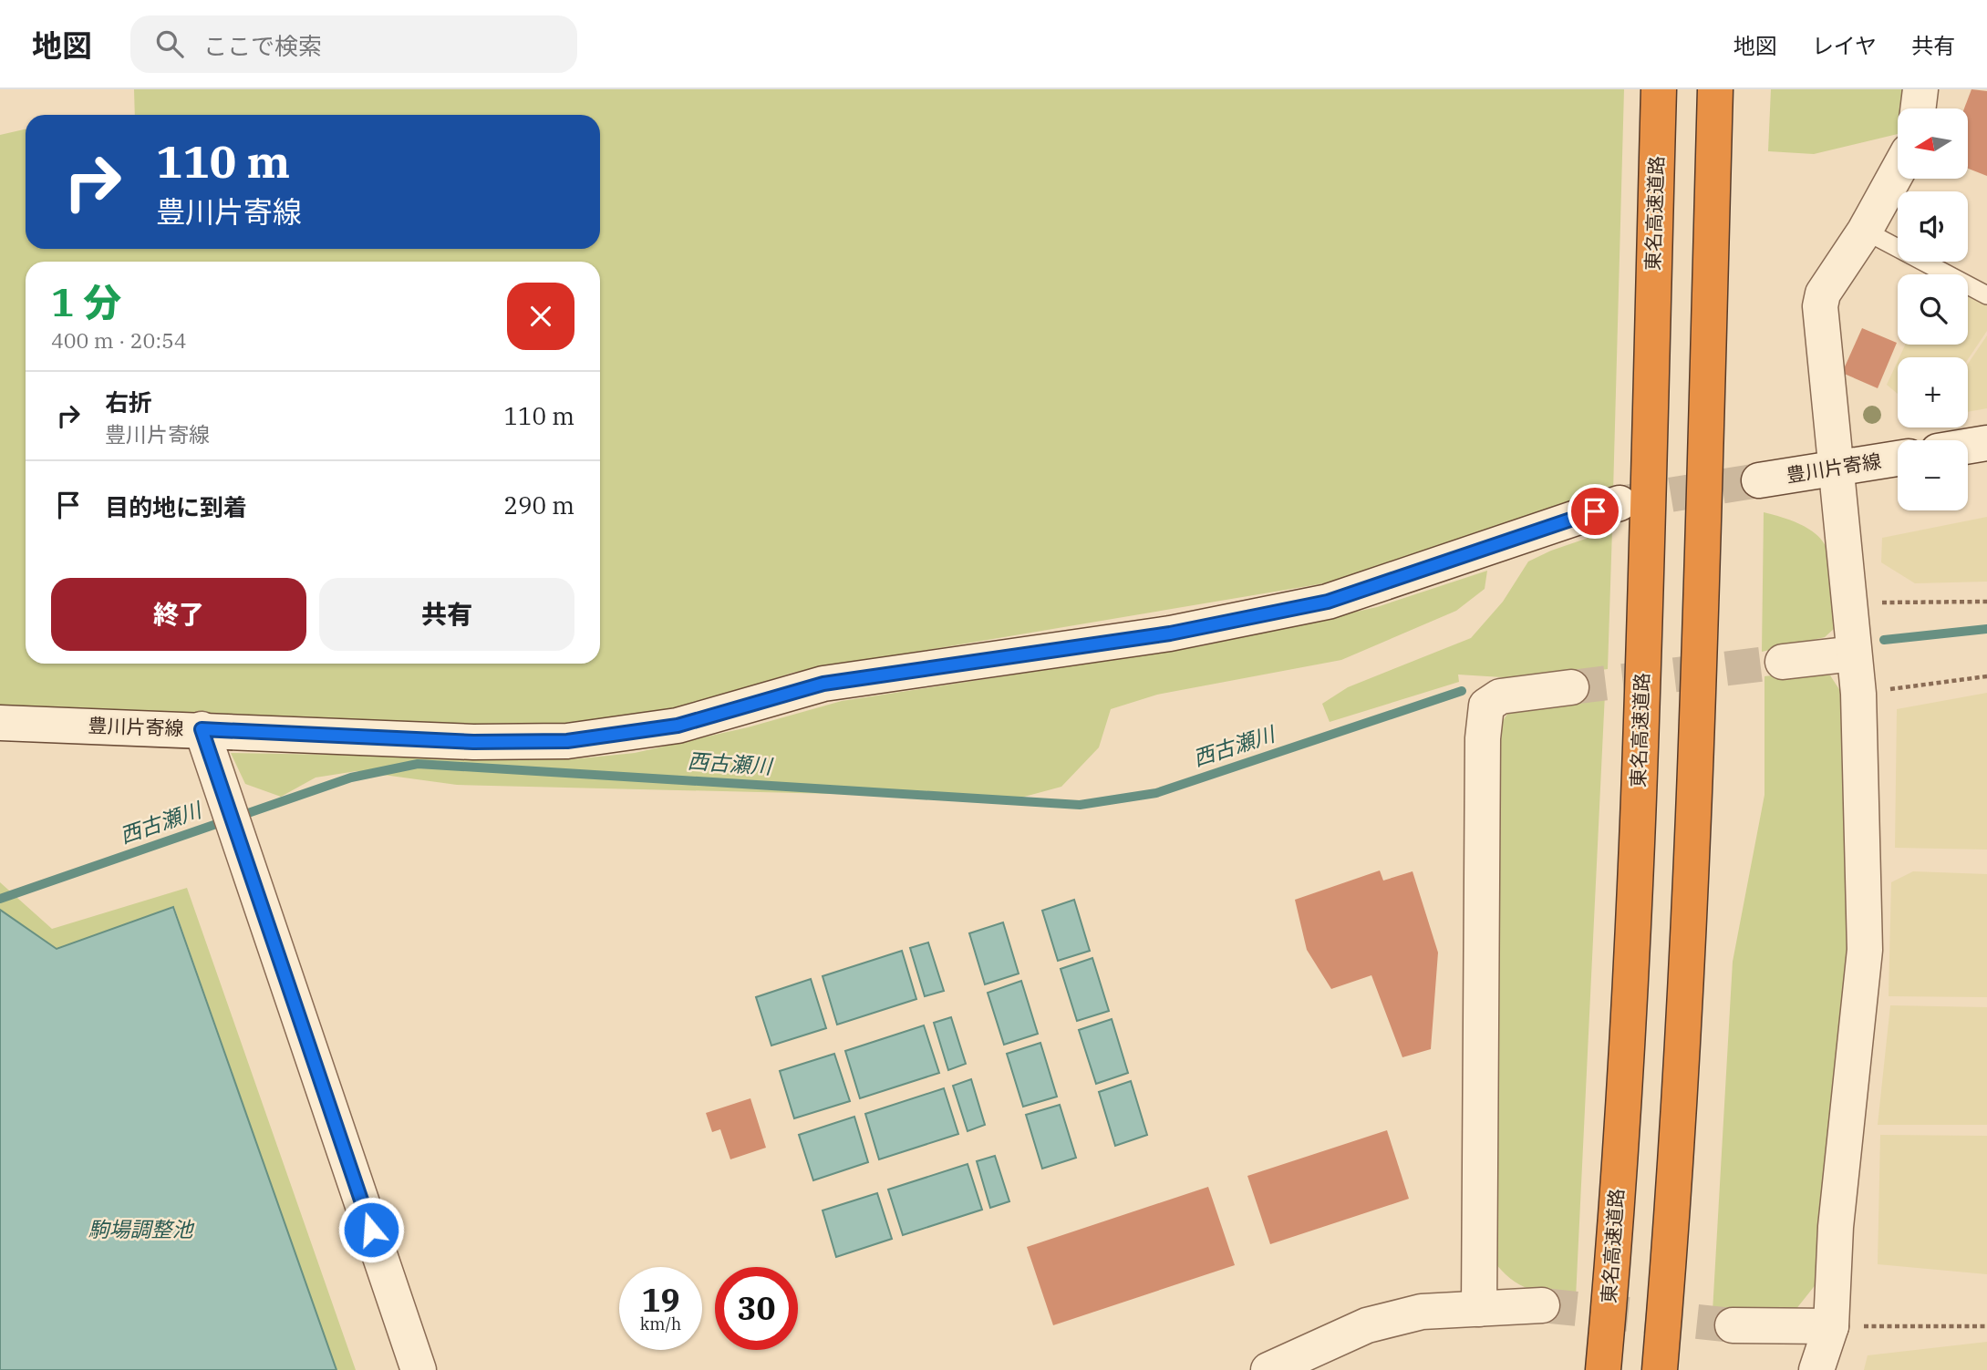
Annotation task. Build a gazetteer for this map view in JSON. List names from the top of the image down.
{
  "streets": {
    "highway": ["東名高速道路"],
    "street": ["豊川片寄線"]
  },
  "water": ["西古瀬川", "駒場調整池"],
  "north": "left",
  "page": {
    "header": "地図",
    "search": "ここで検索",
    "nav": ["地図", "レイヤ", "共有"],
    "map_buttons": ["+", "−"],
    "turn": ["110 m", "豊川片寄線"],
    "heading": ["1 分", "400 m · 20:54"],
    "list": [
      {
        "name": "右折",
        "note": "豊川片寄線",
        "value": "110 m"
      },
      {
        "name": "目的地に到着",
        "value": "290 m"
      }
    ],
    "buttons": ["終了", "共有"],
    "speed": "19 km/h",
    "limit": "30"
  }
}
